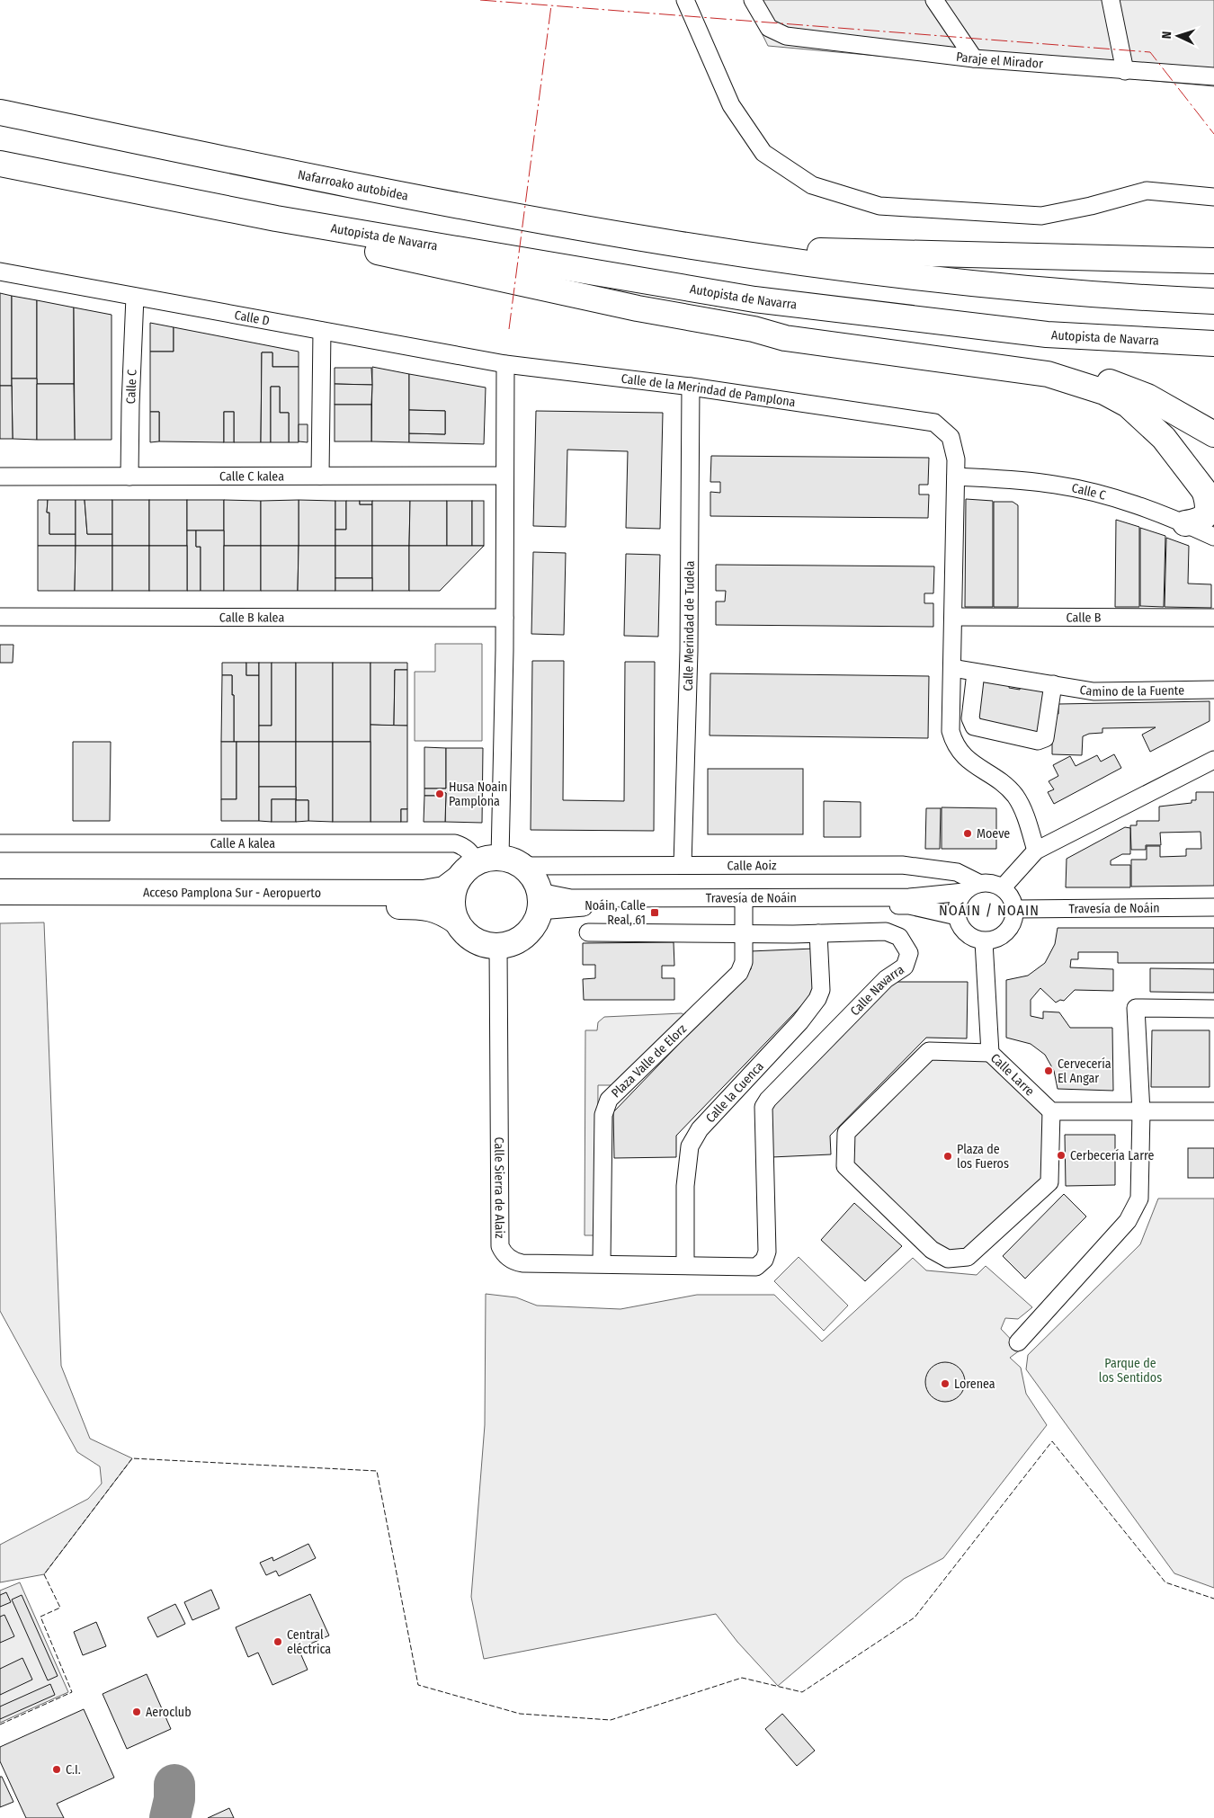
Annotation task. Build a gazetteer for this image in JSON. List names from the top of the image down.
{
  "streets": {
    "highway": ["Nafarroako autobidea", "Autopista de Navarra", "Acceso Pamplona Sur - Aeropuerto"],
    "street": [
      "Paraje el Mirador",
      "Calle D",
      "Calle C",
      "Calle de la Merindad de Pamplona",
      "Calle C kalea",
      "Calle B kalea",
      "Calle B",
      "Calle Merindad de Tudela",
      "Camino de la Fuente",
      "Calle A kalea",
      "Calle Aoiz",
      "Travesía de Noáin",
      "Calle Navarra",
      "Plaza Valle de Elorz",
      "Calle Larre",
      "Calle la Cuenca",
      "Calle Sierra de Alaiz"
    ]
  },
  "crossings": [
    ["Calle D", "Calle C"],
    ["Calle D", "Calle de la Merindad de Pamplona"],
    ["Calle C", "Calle de la Merindad de Pamplona"],
    ["Calle C", "Calle C kalea"],
    ["Calle de la Merindad de Pamplona", "Calle B"],
    ["Calle de la Merindad de Pamplona", "Calle Merindad de Tudela"],
    ["Calle de la Merindad de Pamplona", "Camino de la Fuente"],
    ["Calle Merindad de Tudela", "Calle Aoiz"],
    ["Calle A kalea", "Calle Aoiz"],
    ["Calle A kalea", "Acceso Pamplona Sur - Aeropuerto"],
    ["Calle A kalea", "Travesía de Noáin"],
    ["Calle A kalea", "Calle Sierra de Alaiz"],
    ["Calle Aoiz", "Acceso Pamplona Sur - Aeropuerto"],
    ["Calle Aoiz", "Travesía de Noáin"],
    ["Calle Aoiz", "Calle Larre"],
    ["Calle Aoiz", "Calle Sierra de Alaiz"],
    ["Acceso Pamplona Sur - Aeropuerto", "Travesía de Noáin"],
    ["Acceso Pamplona Sur - Aeropuerto", "Calle Sierra de Alaiz"],
    ["Travesía de Noáin", "Plaza Valle de Elorz"],
    ["Travesía de Noáin", "Calle Larre"],
    ["Travesía de Noáin", "Calle Sierra de Alaiz"],
    ["Calle Navarra", "Plaza Valle de Elorz"],
    ["Calle Navarra", "Calle la Cuenca"],
    ["Calle Navarra", "Calle Sierra de Alaiz"],
    ["Plaza Valle de Elorz", "Calle Sierra de Alaiz"],
    ["Calle la Cuenca", "Calle Sierra de Alaiz"]
  ],
  "districts": ["NOÁIN / NOAIN"],
  "parks": ["Parque de los Sentidos"],
  "places": {
    "other": [
      "Husa Noain Pamplona",
      "Moeve",
      "Cervecería El Angar",
      "Cerbecería Larre",
      "Plaza de los Fueros",
      "Lorenea",
      "Central eléctrica",
      "Aeroclub",
      "C.I."
    ],
    "transit": ["Noáin, Calle Real, 61"]
  },
  "north": "left"
}
